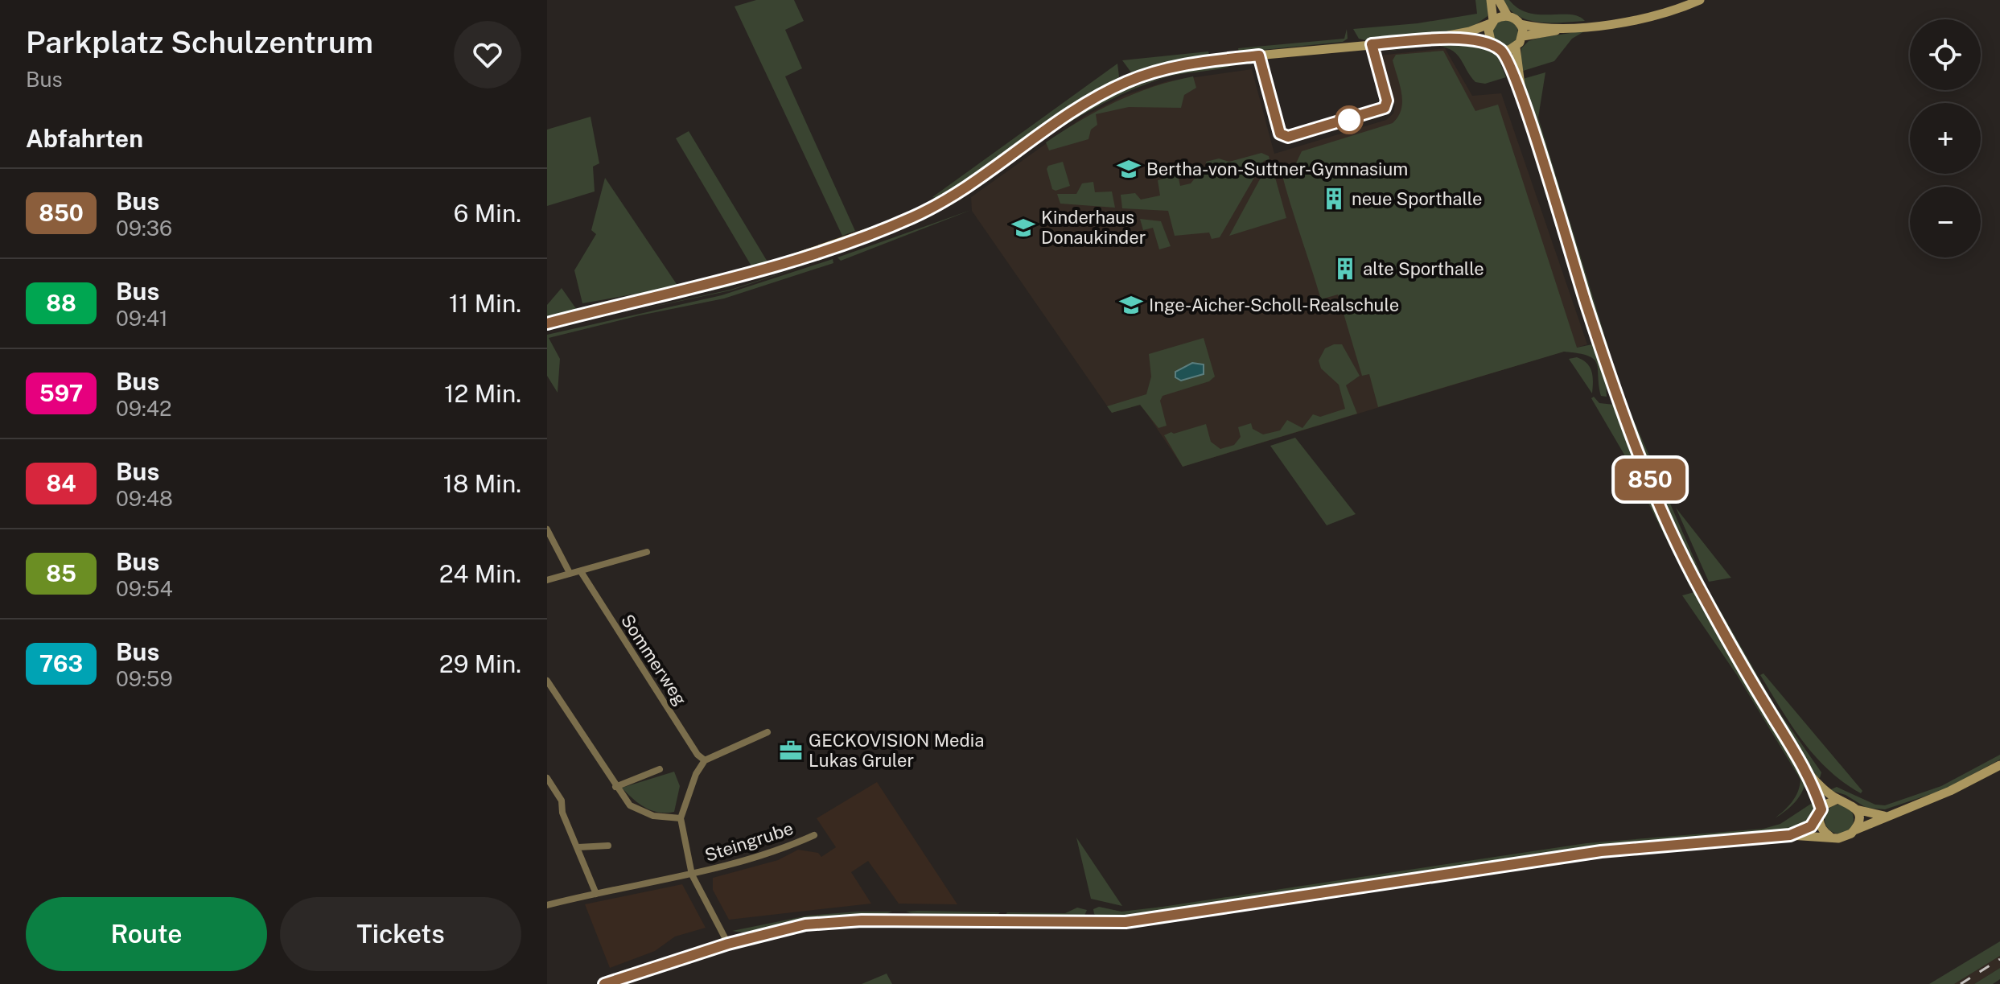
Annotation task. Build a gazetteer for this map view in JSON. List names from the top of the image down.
{
  "streets": {
    "street": ["Sommerweg", "Steingrube"]
  },
  "places": {
    "school or university": ["Bertha-von-Suttner-Gymnasium", "Kinderhaus Donaukinder", "Inge-Aicher-Scholl-Realschule"],
    "building": ["neue Sporthalle", "alte Sporthalle"],
    "office": ["GECKOVISION Media Lukas Gruler"]
  },
  "lines": ["bus line 850"],
  "page": {
    "heading": [
      ["Parkplatz Schulzentrum", "Bus"],
      "Abfahrten"
    ],
    "on_map": "850",
    "map_buttons": ["+", "−"],
    "list": [
      {
        "mark": "850",
        "name": "Bus",
        "note": "09:36",
        "value": "6 Min."
      },
      {
        "mark": "88",
        "name": "Bus",
        "note": "09:41",
        "value": "11 Min."
      },
      {
        "mark": "597",
        "name": "Bus",
        "note": "09:42",
        "value": "12 Min."
      },
      {
        "mark": "84",
        "name": "Bus",
        "note": "09:48",
        "value": "18 Min."
      },
      {
        "mark": "85",
        "name": "Bus",
        "note": "09:54",
        "value": "24 Min."
      },
      {
        "mark": "763",
        "name": "Bus",
        "note": "09:59",
        "value": "29 Min."
      }
    ],
    "buttons": ["Route", "Tickets"]
  }
}
